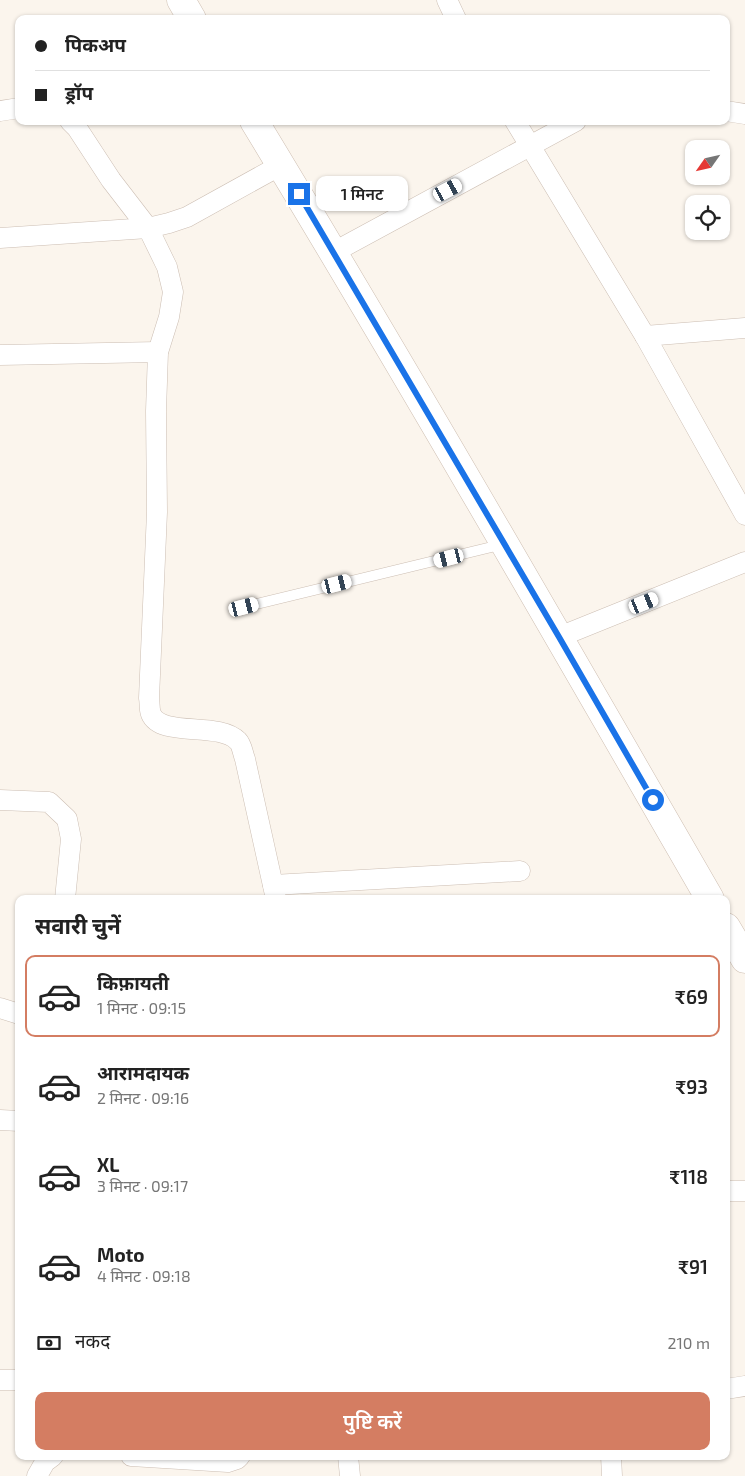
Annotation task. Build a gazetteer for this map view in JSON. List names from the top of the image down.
{
  "north": "bottom left",
  "page": {
    "banner": ["पिकअप", "ड्रॉप"],
    "bubble": "1 मिनट",
    "heading": "सवारी चुनें",
    "list": [
      {
        "name": "किफ़ायती",
        "note": "1 मिनट · 09:15",
        "value": "₹69"
      },
      {
        "name": "आरामदायक",
        "note": "2 मिनट · 09:16",
        "value": "₹93"
      },
      {
        "name": "XL",
        "note": "3 मिनट · 09:17",
        "value": "₹118"
      },
      {
        "name": "Moto",
        "note": "4 मिनट · 09:18",
        "value": "₹91"
      }
    ],
    "pay": ["नकद", "210 m"],
    "buttons": "पुष्टि करें"
  }
}
